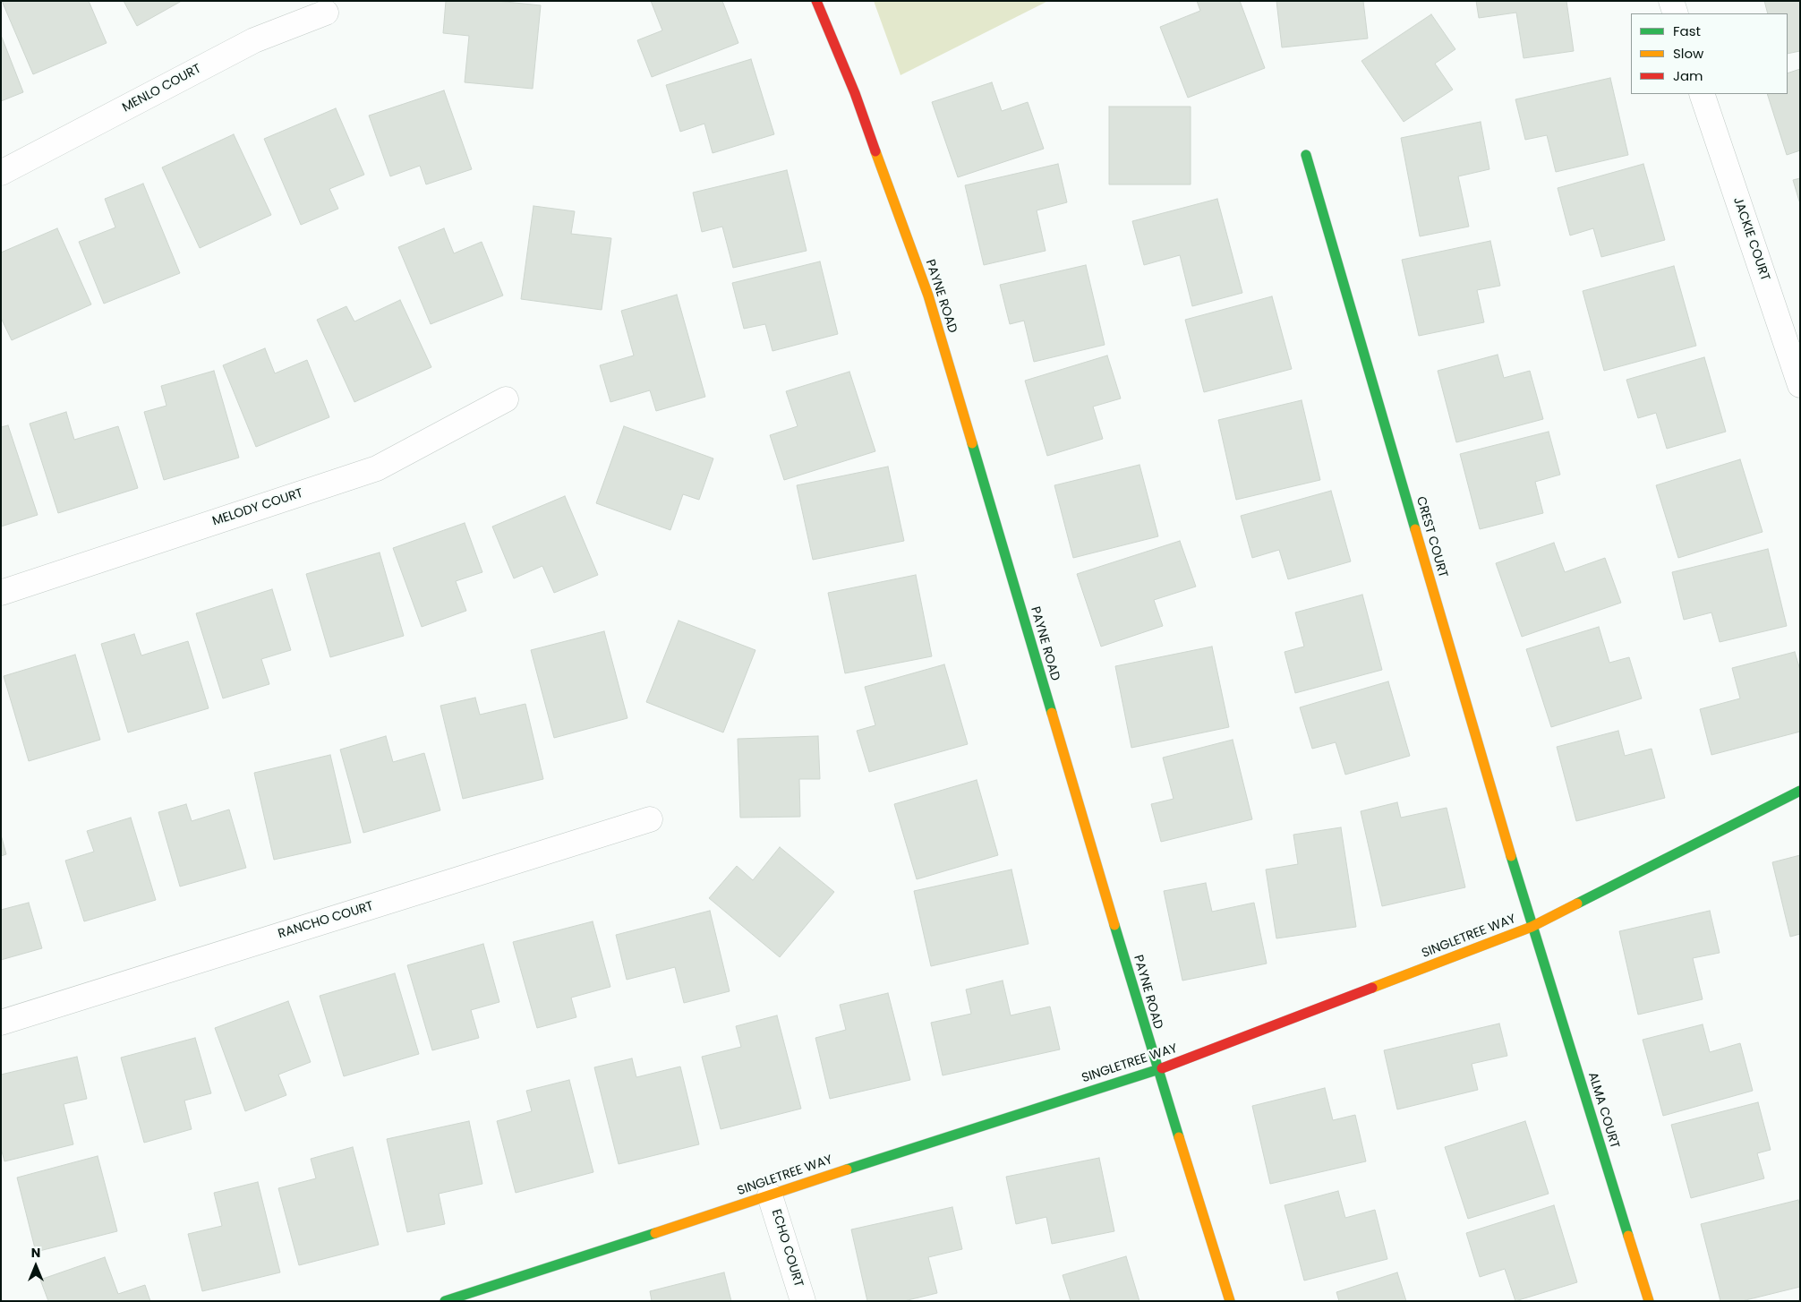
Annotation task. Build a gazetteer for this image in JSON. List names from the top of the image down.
{
  "streets": {
    "street": [
      "MENLO COURT",
      "JACKIE COURT",
      "PAYNE ROAD",
      "MELODY COURT",
      "CREST COURT",
      "RANCHO COURT",
      "SINGLETREE WAY",
      "ALMA COURT",
      "ECHO COURT"
    ]
  },
  "crossings": [
    ["PAYNE ROAD", "SINGLETREE WAY"],
    ["CREST COURT", "SINGLETREE WAY"],
    ["CREST COURT", "ALMA COURT"],
    ["SINGLETREE WAY", "ALMA COURT"],
    ["SINGLETREE WAY", "ECHO COURT"]
  ],
  "legend": ["Fast", "Slow", "Jam"],
  "north": "top"
}
